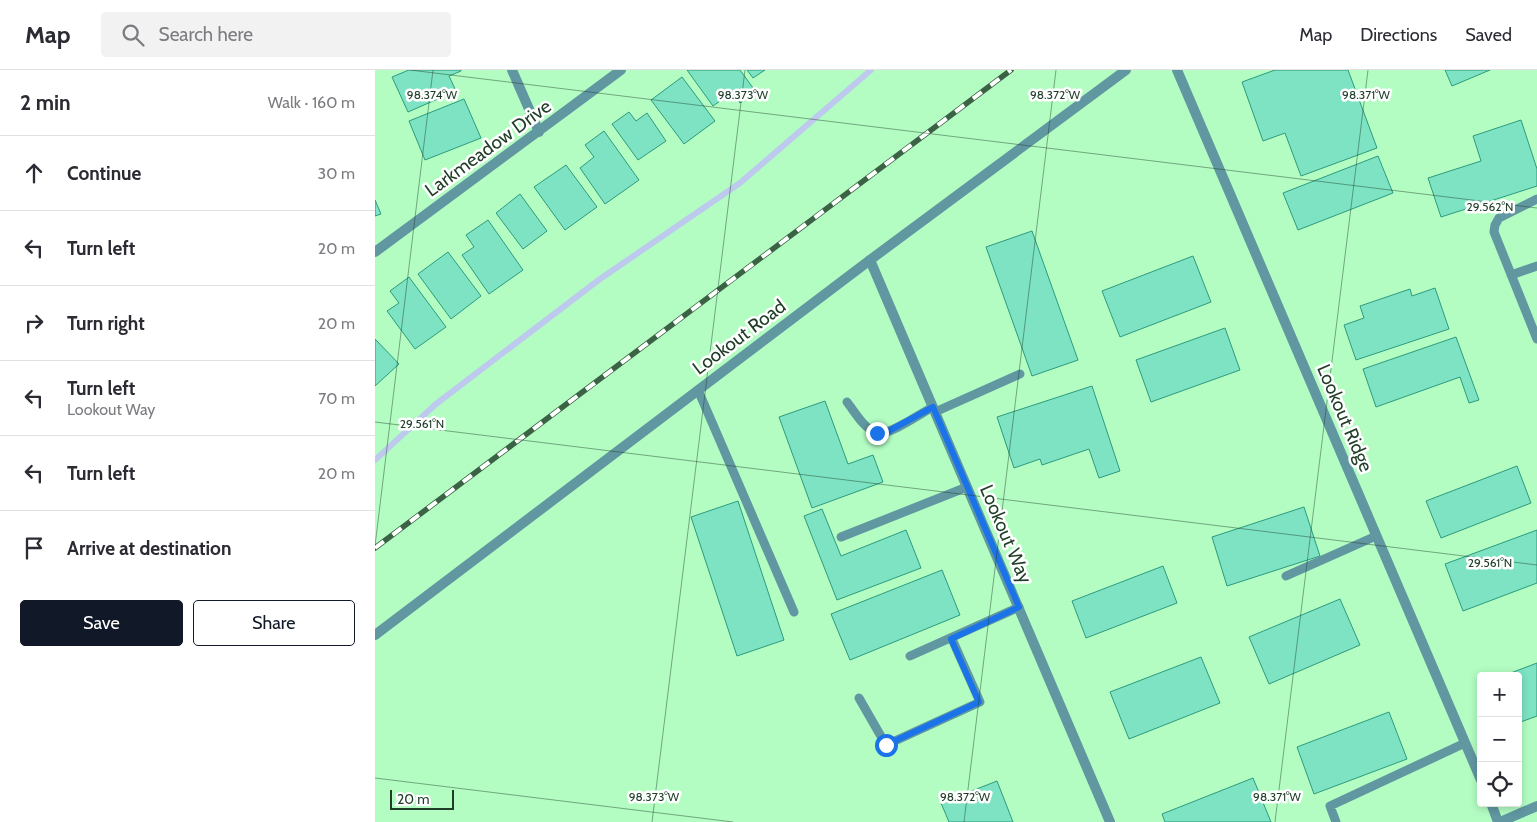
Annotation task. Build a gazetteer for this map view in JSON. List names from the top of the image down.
{
  "streets": {
    "street": [
      "Larkmeadow Drive",
      "Lookout Road",
      "Lookout Ridge",
      "Lookout Way"
    ]
  },
  "crossings": [
    ["Lookout Road", "Lookout Way"]
  ],
  "scale_bar": "20 m",
  "page": {
    "header": "Map",
    "search": "Search here",
    "nav": ["Map", "Directions", "Saved"],
    "heading": ["2 min", "Walk · 160 m"],
    "list": [
      ["Continue", "30 m"],
      ["Turn left", "20 m"],
      ["Turn right", "20 m"],
      ["Turn left", "Lookout Way", "70 m"],
      ["Turn left", "20 m"],
      "Arrive at destination"
    ],
    "buttons": ["Save", "Share"],
    "map_buttons": ["+", "−"],
    "scale": "20 m"
  },
  "coordinates": [
    "98.374°W",
    "98.373°W",
    "98.372°W",
    "98.371°W",
    "29.562°N",
    "29.561°N"
  ]
}
